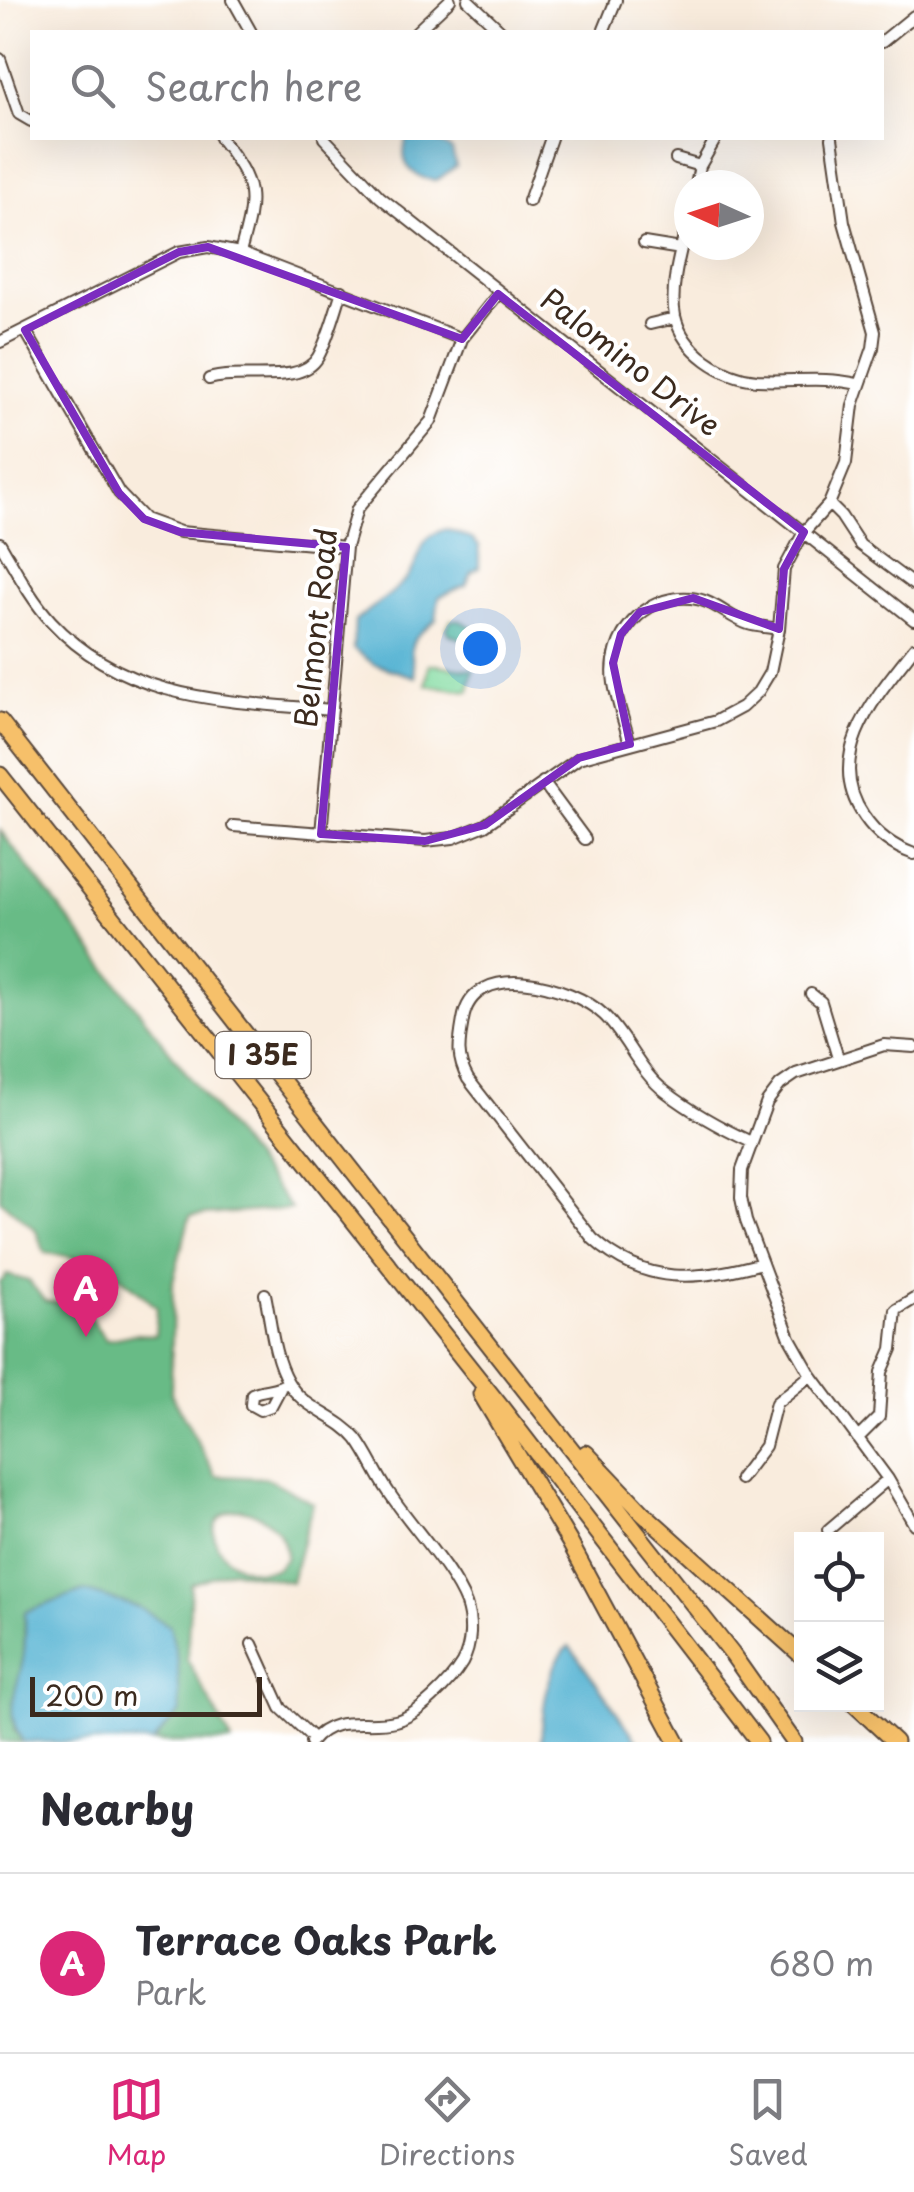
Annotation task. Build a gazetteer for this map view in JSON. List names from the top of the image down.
{
  "streets": {
    "highway": ["I 35E"],
    "street": ["Palomino Drive", "Belmont Road"]
  },
  "crossings": [
    ["Palomino Drive", "Belmont Road"]
  ],
  "scale_bar": "200 m",
  "north": "left",
  "page": {
    "search": "Search here",
    "pins": "A",
    "scale": "200 m",
    "heading": "Nearby",
    "list": [
      {
        "mark": "A",
        "name": "Terrace Oaks Park",
        "note": "Park",
        "value": "680 m"
      }
    ],
    "nav": ["Map", "Directions", "Saved"]
  }
}
